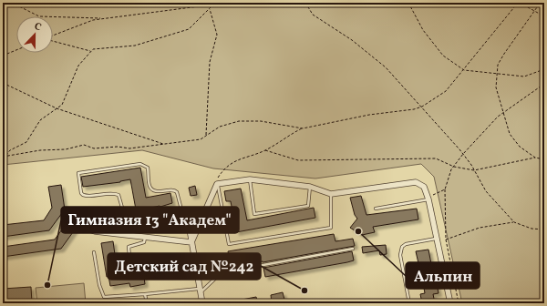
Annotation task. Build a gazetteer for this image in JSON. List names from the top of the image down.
{
  "places": ["Альпин", "Гимназия 13 \"Академ\"", "Детский сад №242"],
  "north": "top"
}
